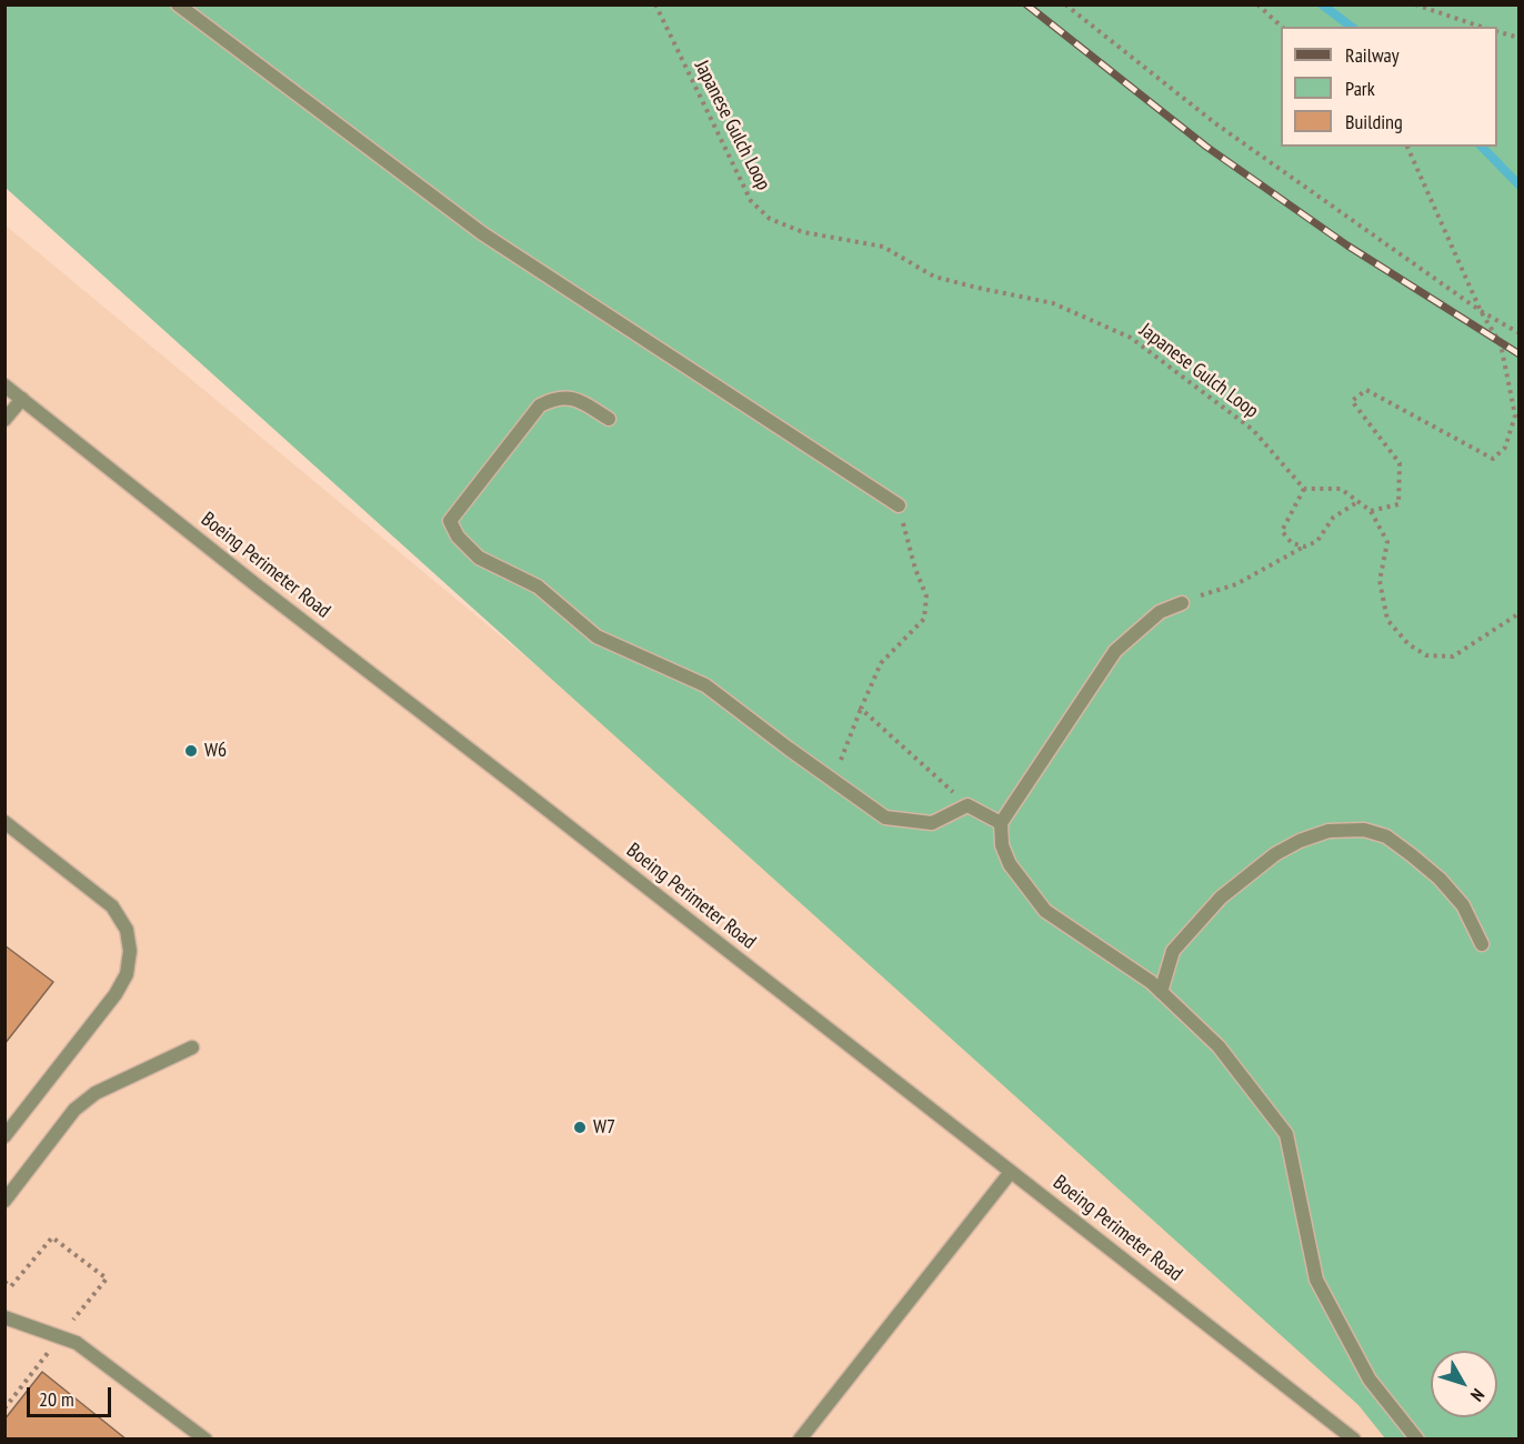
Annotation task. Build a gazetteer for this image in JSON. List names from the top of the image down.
{
  "streets": {
    "lane": ["Boeing Perimeter Road"],
    "path": ["Japanese Gulch Loop"]
  },
  "places": ["W6", "W7"],
  "legend": ["Railway", "Park", "Building"],
  "scale_bar": "20 m",
  "north": "bottom right"
}
